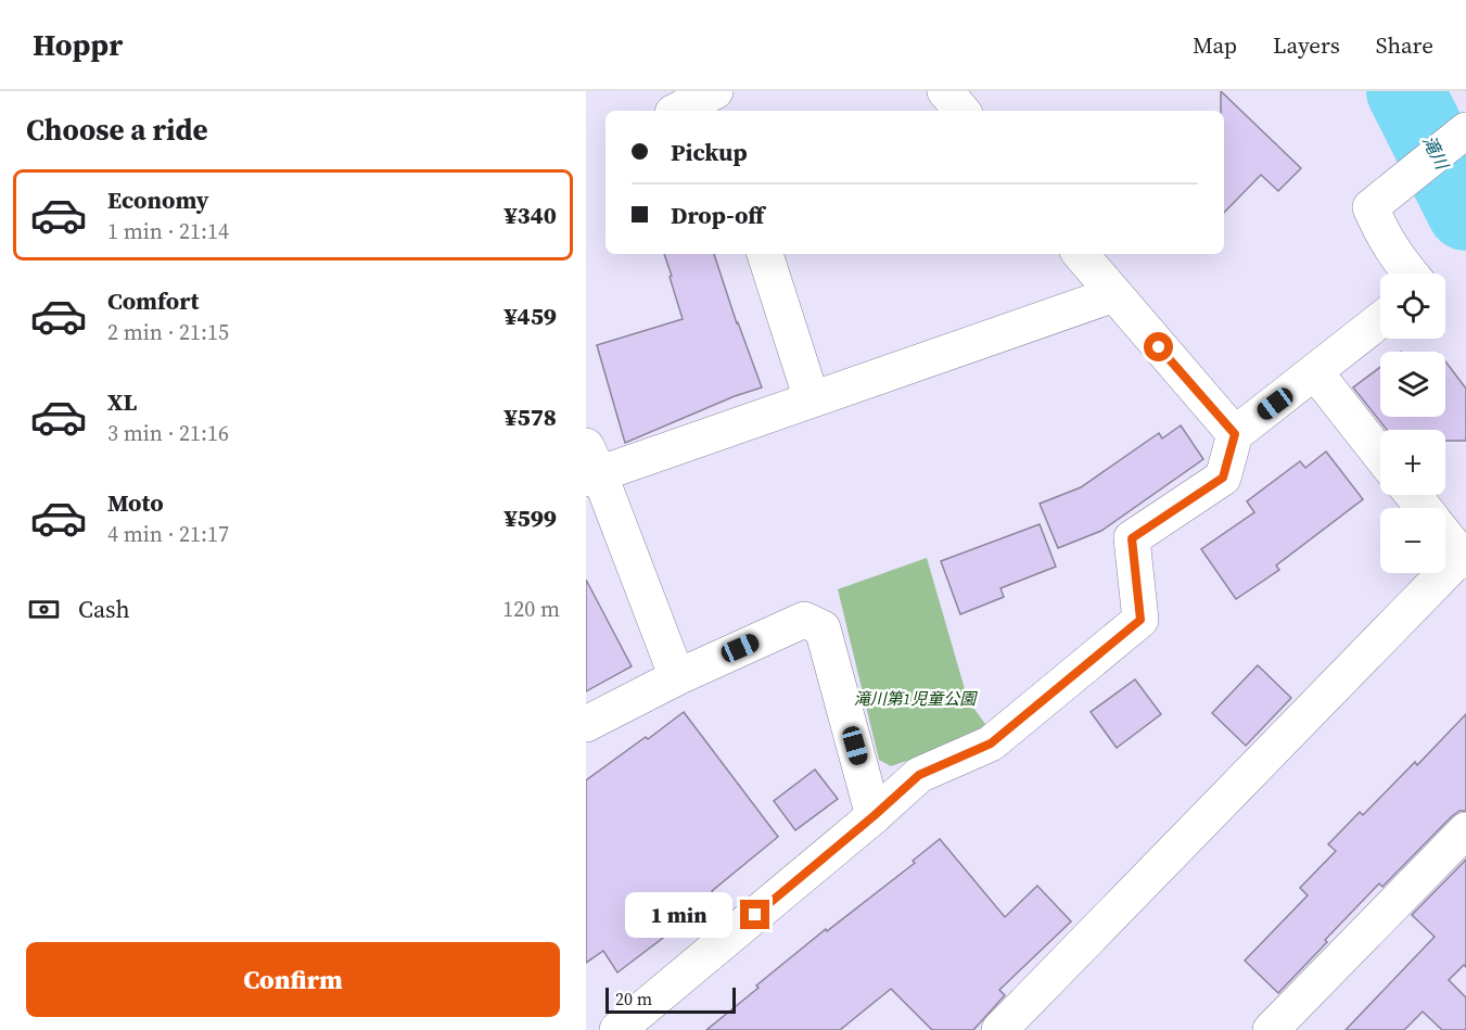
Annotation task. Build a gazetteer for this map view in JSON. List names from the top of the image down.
{
  "water": ["滝川"],
  "parks": ["滝川第1児童公園"],
  "scale_bar": "20 m",
  "page": {
    "header": "Hoppr",
    "nav": ["Map", "Layers", "Share"],
    "heading": "Choose a ride",
    "banner": ["Pickup", "Drop-off"],
    "list": [
      {
        "name": "Economy",
        "note": "1 min · 21:14",
        "value": "¥340"
      },
      {
        "name": "Comfort",
        "note": "2 min · 21:15",
        "value": "¥459"
      },
      {
        "name": "XL",
        "note": "3 min · 21:16",
        "value": "¥578"
      },
      {
        "name": "Moto",
        "note": "4 min · 21:17",
        "value": "¥599"
      }
    ],
    "map_buttons": ["+", "−"],
    "pay": ["Cash", "120 m"],
    "bubble": "1 min",
    "buttons": "Confirm",
    "scale": "20 m"
  }
}
